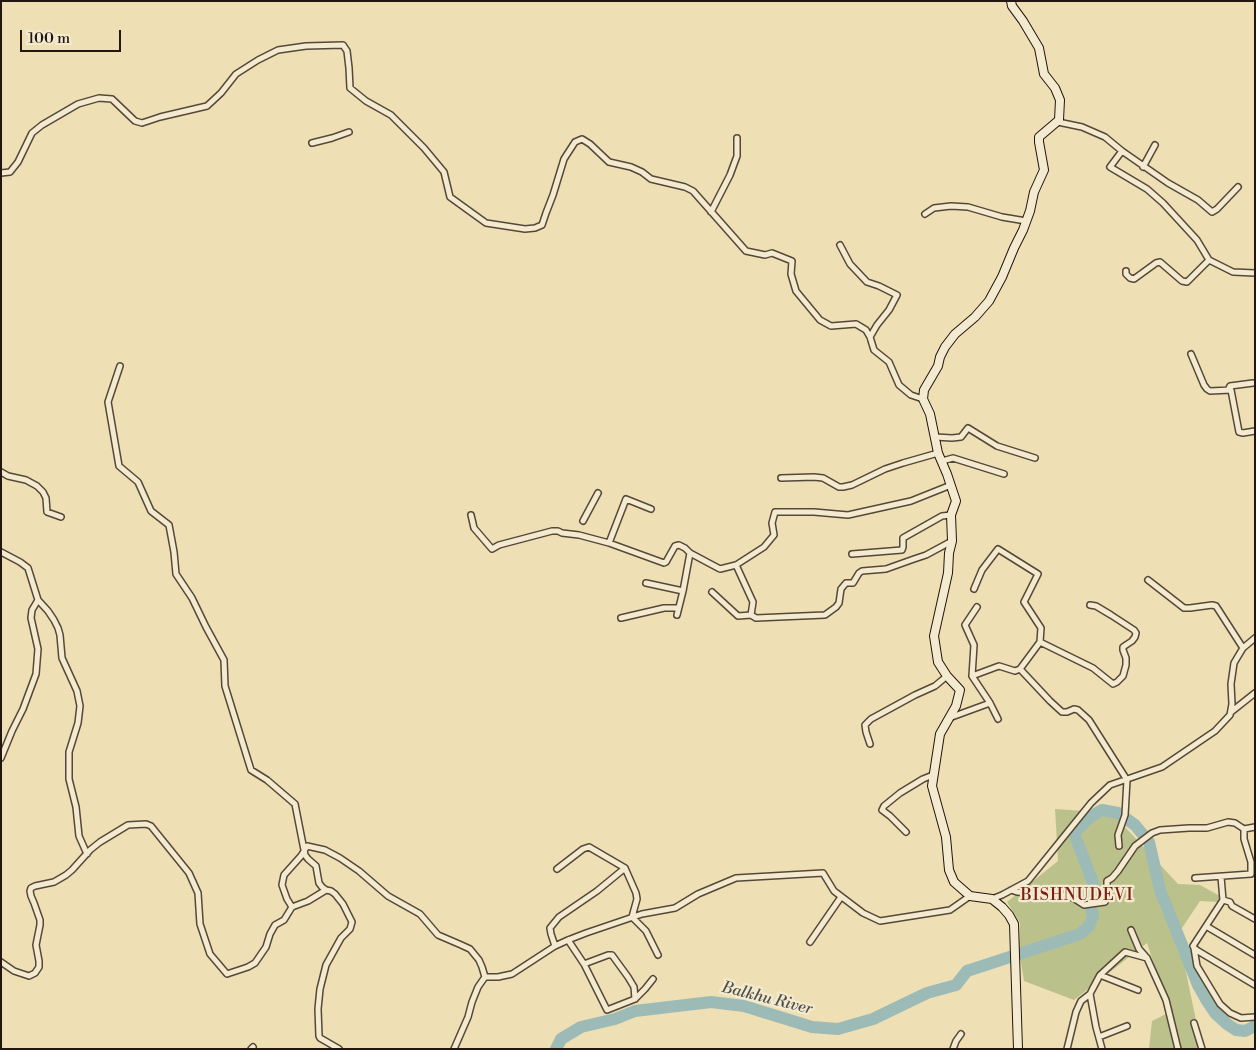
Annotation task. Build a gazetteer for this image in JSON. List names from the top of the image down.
{
  "districts": ["BISHNUDEVI"],
  "water": ["Balkhu River"],
  "scale_bar": "100 m"
}
